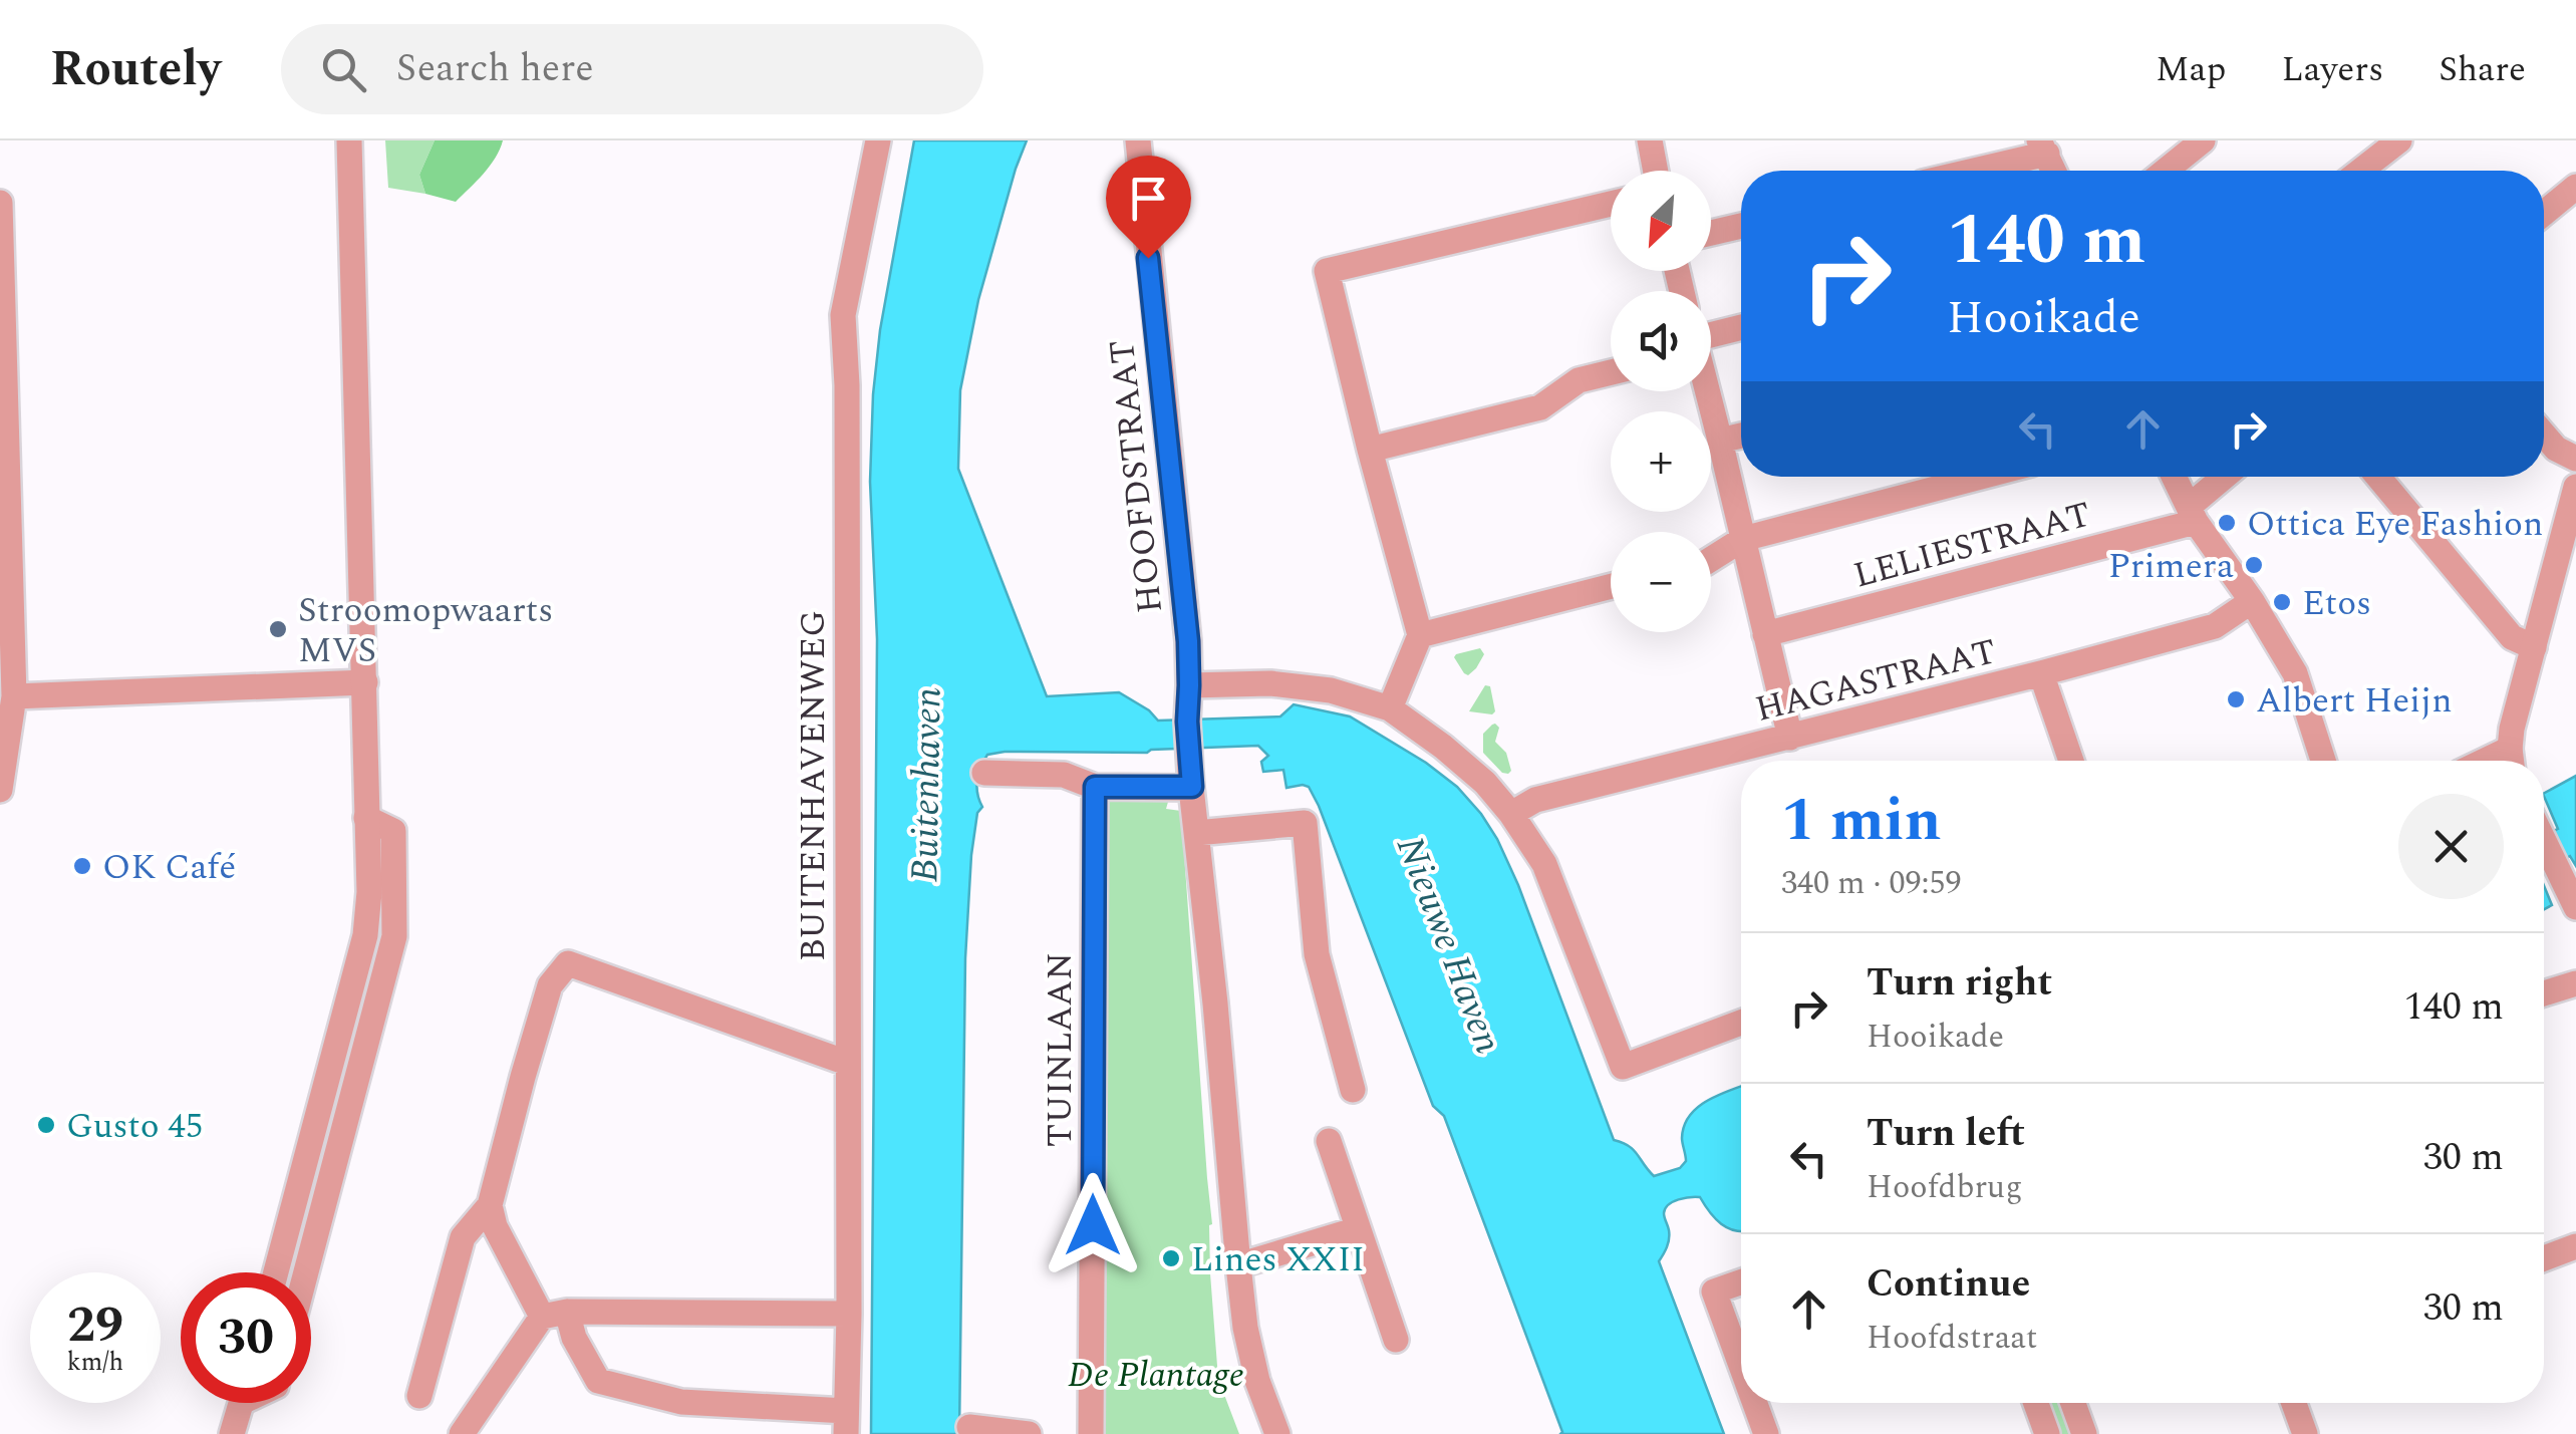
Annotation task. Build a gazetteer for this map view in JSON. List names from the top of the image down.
{
  "streets": {
    "street": [
      "HOOFDSTRAAT",
      "LELIESTRAAT",
      "HAGASTRAAT",
      "BUITENHAVENWEG",
      "TUINLAAN"
    ]
  },
  "water": ["Buitenhaven", "Nieuwe Haven"],
  "parks": ["De Plantage"],
  "places": [
    "Ottica Eye Fashion",
    "Primera",
    "Etos",
    "Stroomopwaarts MVS",
    "Albert Heijn",
    "OK Café",
    "Gusto 45",
    "Lines XXII"
  ],
  "north": "bottom left",
  "page": {
    "header": "Routely",
    "search": "Search here",
    "nav": ["Map", "Layers", "Share"],
    "map_buttons": ["+", "−"],
    "turn": ["140 m", "Hooikade"],
    "heading": ["1 min", "340 m · 09:59"],
    "list": [
      {
        "name": "Turn right",
        "note": "Hooikade",
        "value": "140 m"
      },
      {
        "name": "Turn left",
        "note": "Hoofdbrug",
        "value": "30 m"
      },
      {
        "name": "Continue",
        "note": "Hoofdstraat",
        "value": "30 m"
      }
    ],
    "speed": "29 km/h",
    "limit": "30"
  }
}
